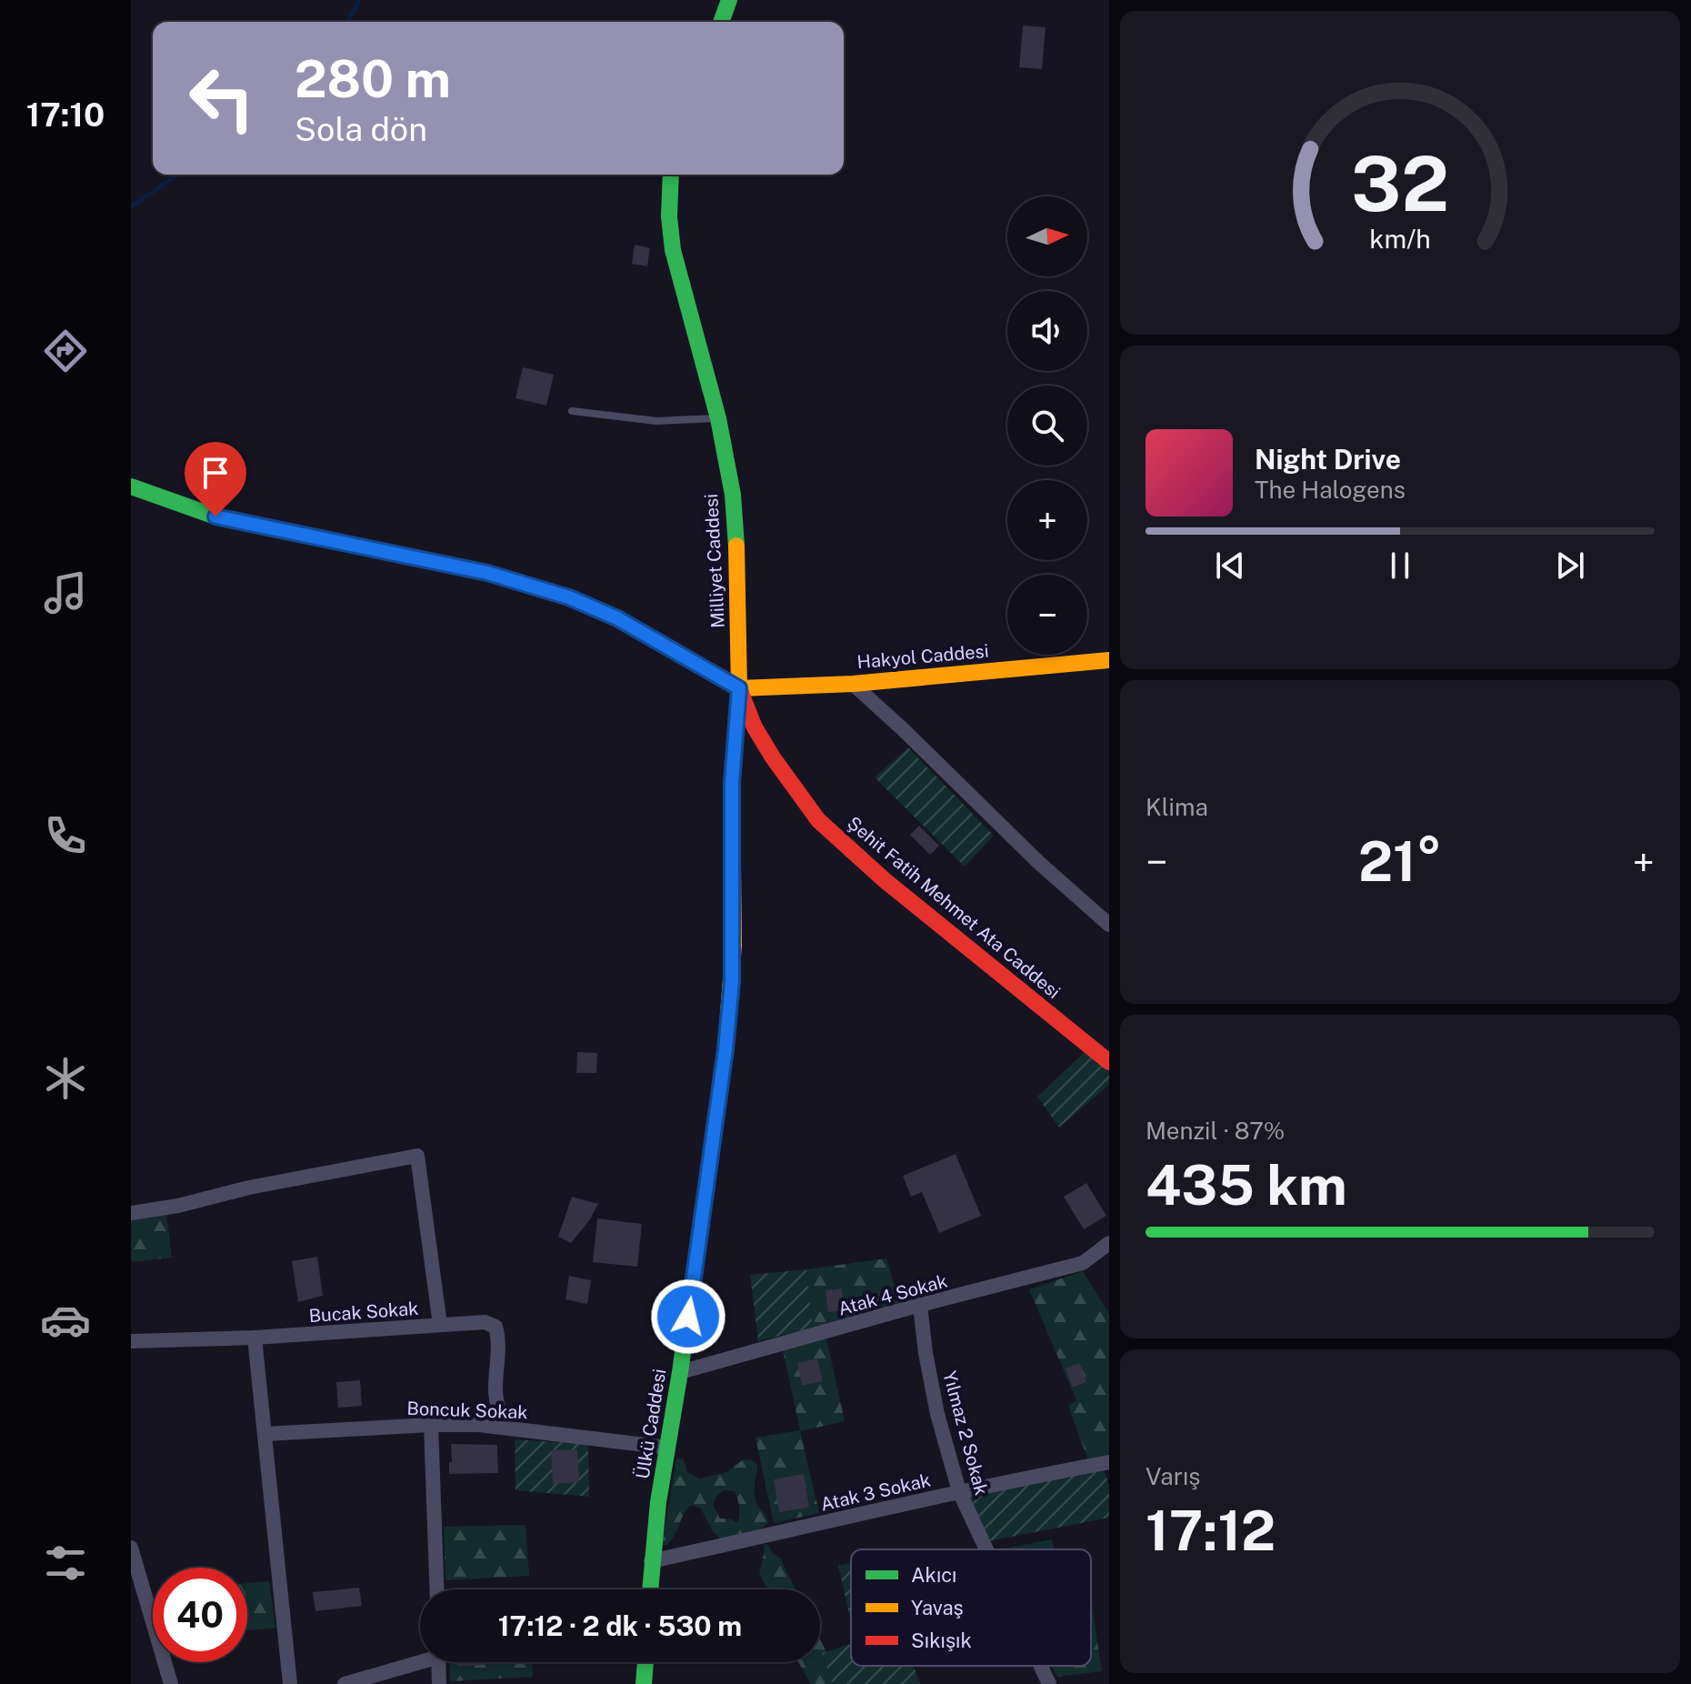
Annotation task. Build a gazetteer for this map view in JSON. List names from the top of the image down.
{
  "streets": {
    "street": [
      "Milliyet Caddesi",
      "Hakyol Caddesi",
      "Şehit Fatih Mehmet Ata Caddesi",
      "Atak 4 Sokak",
      "Bucak Sokak",
      "Boncuk Sokak",
      "Ülkü Caddesi",
      "Yılmaz 2 Sokak",
      "Atak 3 Sokak"
    ]
  },
  "crossings": [
    ["Milliyet Caddesi", "Hakyol Caddesi"],
    ["Milliyet Caddesi", "Şehit Fatih Mehmet Ata Caddesi"],
    ["Milliyet Caddesi", "Ülkü Caddesi"],
    ["Hakyol Caddesi", "Şehit Fatih Mehmet Ata Caddesi"],
    ["Hakyol Caddesi", "Ülkü Caddesi"],
    ["Şehit Fatih Mehmet Ata Caddesi", "Ülkü Caddesi"],
    ["Atak 4 Sokak", "Ülkü Caddesi"],
    ["Atak 4 Sokak", "Yılmaz 2 Sokak"],
    ["Bucak Sokak", "Boncuk Sokak"],
    ["Boncuk Sokak", "Ülkü Caddesi"],
    ["Ülkü Caddesi", "Atak 3 Sokak"],
    ["Yılmaz 2 Sokak", "Atak 3 Sokak"]
  ],
  "legend": ["Akıcı", "Yavaş", "Sıkışık"],
  "north": "right",
  "page": {
    "tabs": "17:10",
    "turn": ["280 m", "Sola dön"],
    "map_buttons": ["+", "−"],
    "song": ["Night Drive", "The Halogens"],
    "tile": [
      "Klima",
      ["Menzil · 87%", "435 km"],
      ["Varış", "17:12"]
    ],
    "heat": ["−", "21°", "+"],
    "limit": "40",
    "trip": "17:12 · 2 dk · 530 m",
    "gauge": ["32", "km/h"]
  }
}
